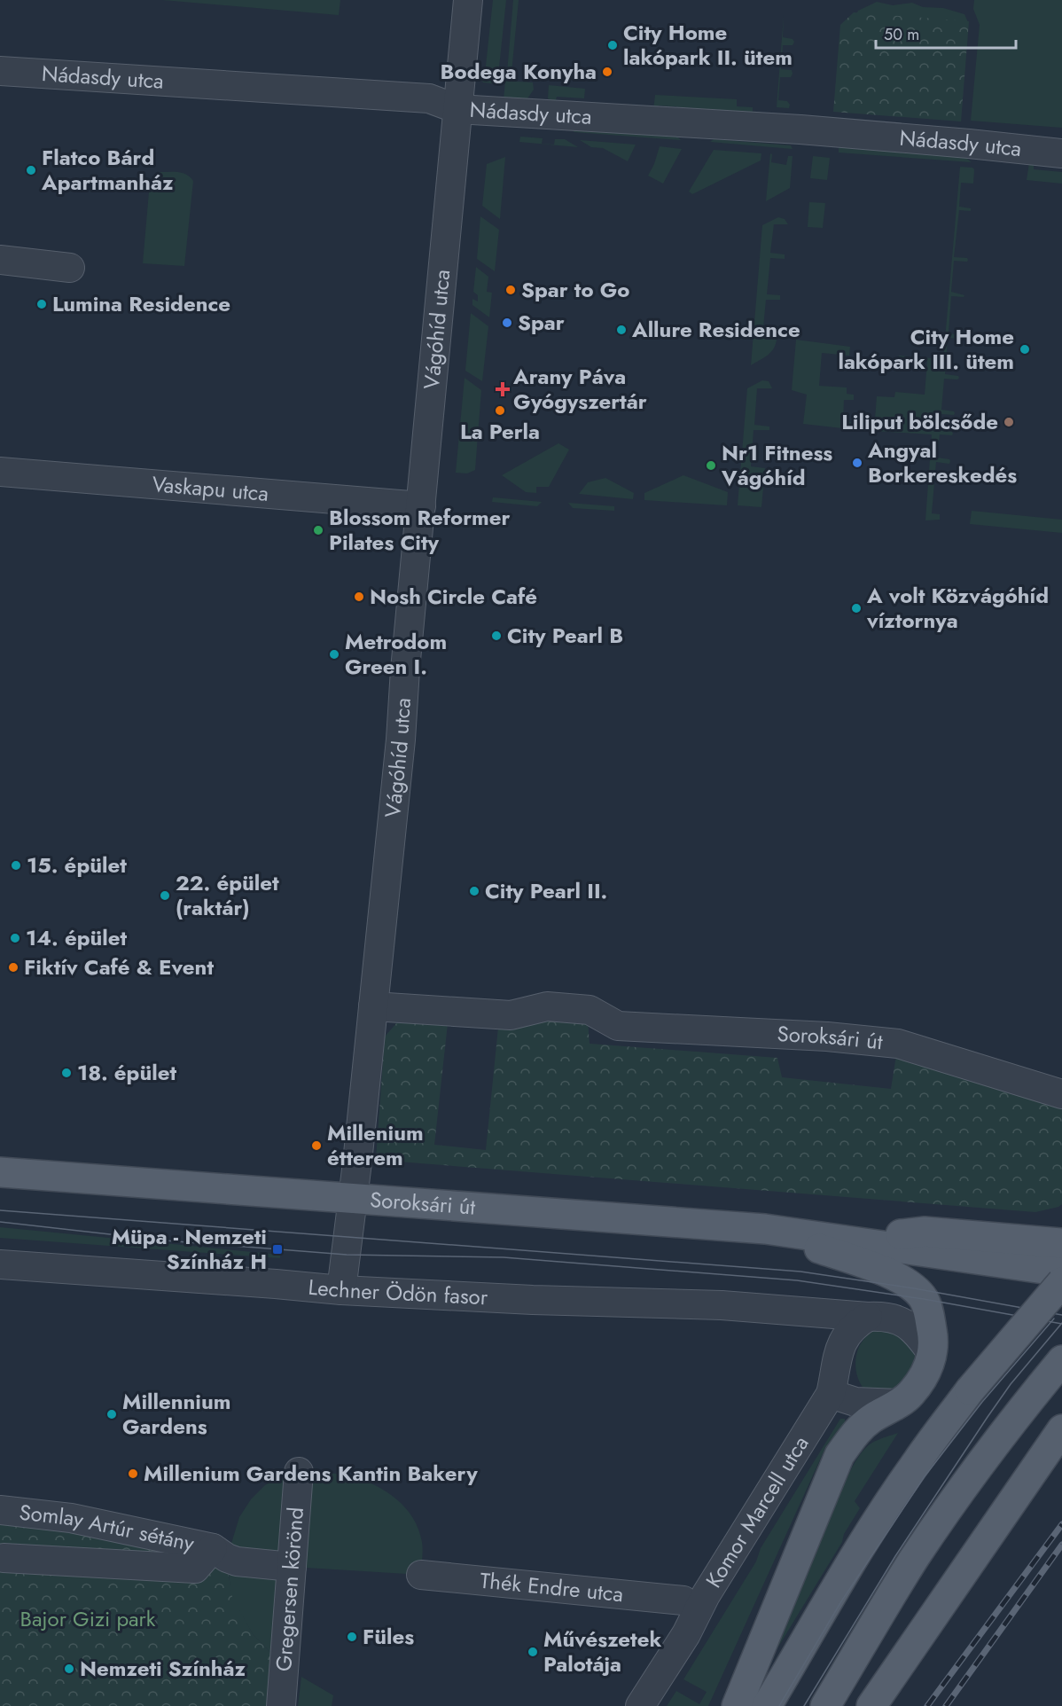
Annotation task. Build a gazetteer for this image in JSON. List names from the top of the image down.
{
  "streets": {
    "main road": ["Soroksári út"],
    "street": [
      "Nádasdy utca",
      "Vágóhíd utca",
      "Vaskapu utca",
      "Lechner Ödön fasor",
      "Komor Marcell utca",
      "Somlay Artúr sétány",
      "Thék Endre utca",
      "Gregersen körönd"
    ]
  },
  "crossings": [
    ["Nádasdy utca", "Vágóhíd utca"],
    ["Vágóhíd utca", "Vaskapu utca"],
    ["Vágóhíd utca", "Soroksári út"],
    ["Lechner Ödön fasor", "Komor Marcell utca"],
    ["Somlay Artúr sétány", "Gregersen körönd"]
  ],
  "parks": ["Bajor Gizi park"],
  "places": {
    "other": [
      "City Home lakópark II. ütem",
      "Bodega Konyha",
      "Flatco Bárd Apartmanház",
      "Spar to Go",
      "Lumina Residence",
      "Spar",
      "Allure Residence",
      "City Home lakópark III. ütem",
      "La Perla",
      "Liliput bölcsőde",
      "Angyal Borkereskedés",
      "Nr1 Fitness Vágóhíd",
      "Blossom Reformer Pilates City",
      "Nosh Circle Café",
      "A volt Közvágóhíd víztornya",
      "City Pearl B",
      "Metrodom Green I.",
      "15. épület",
      "City Pearl II.",
      "22. épület (raktár)",
      "14. épület",
      "Fiktív Café & Event",
      "18. épület",
      "Millenium étterem",
      "Millennium Gardens",
      "Millenium Gardens Kantin Bakery",
      "Füles",
      "Művészetek Palotája",
      "Nemzeti Színház"
    ],
    "health": ["Arany Páva Gyógyszertár"],
    "transit": ["Müpa - Nemzeti Színház H"]
  },
  "scale_bar": "50 m"
}
